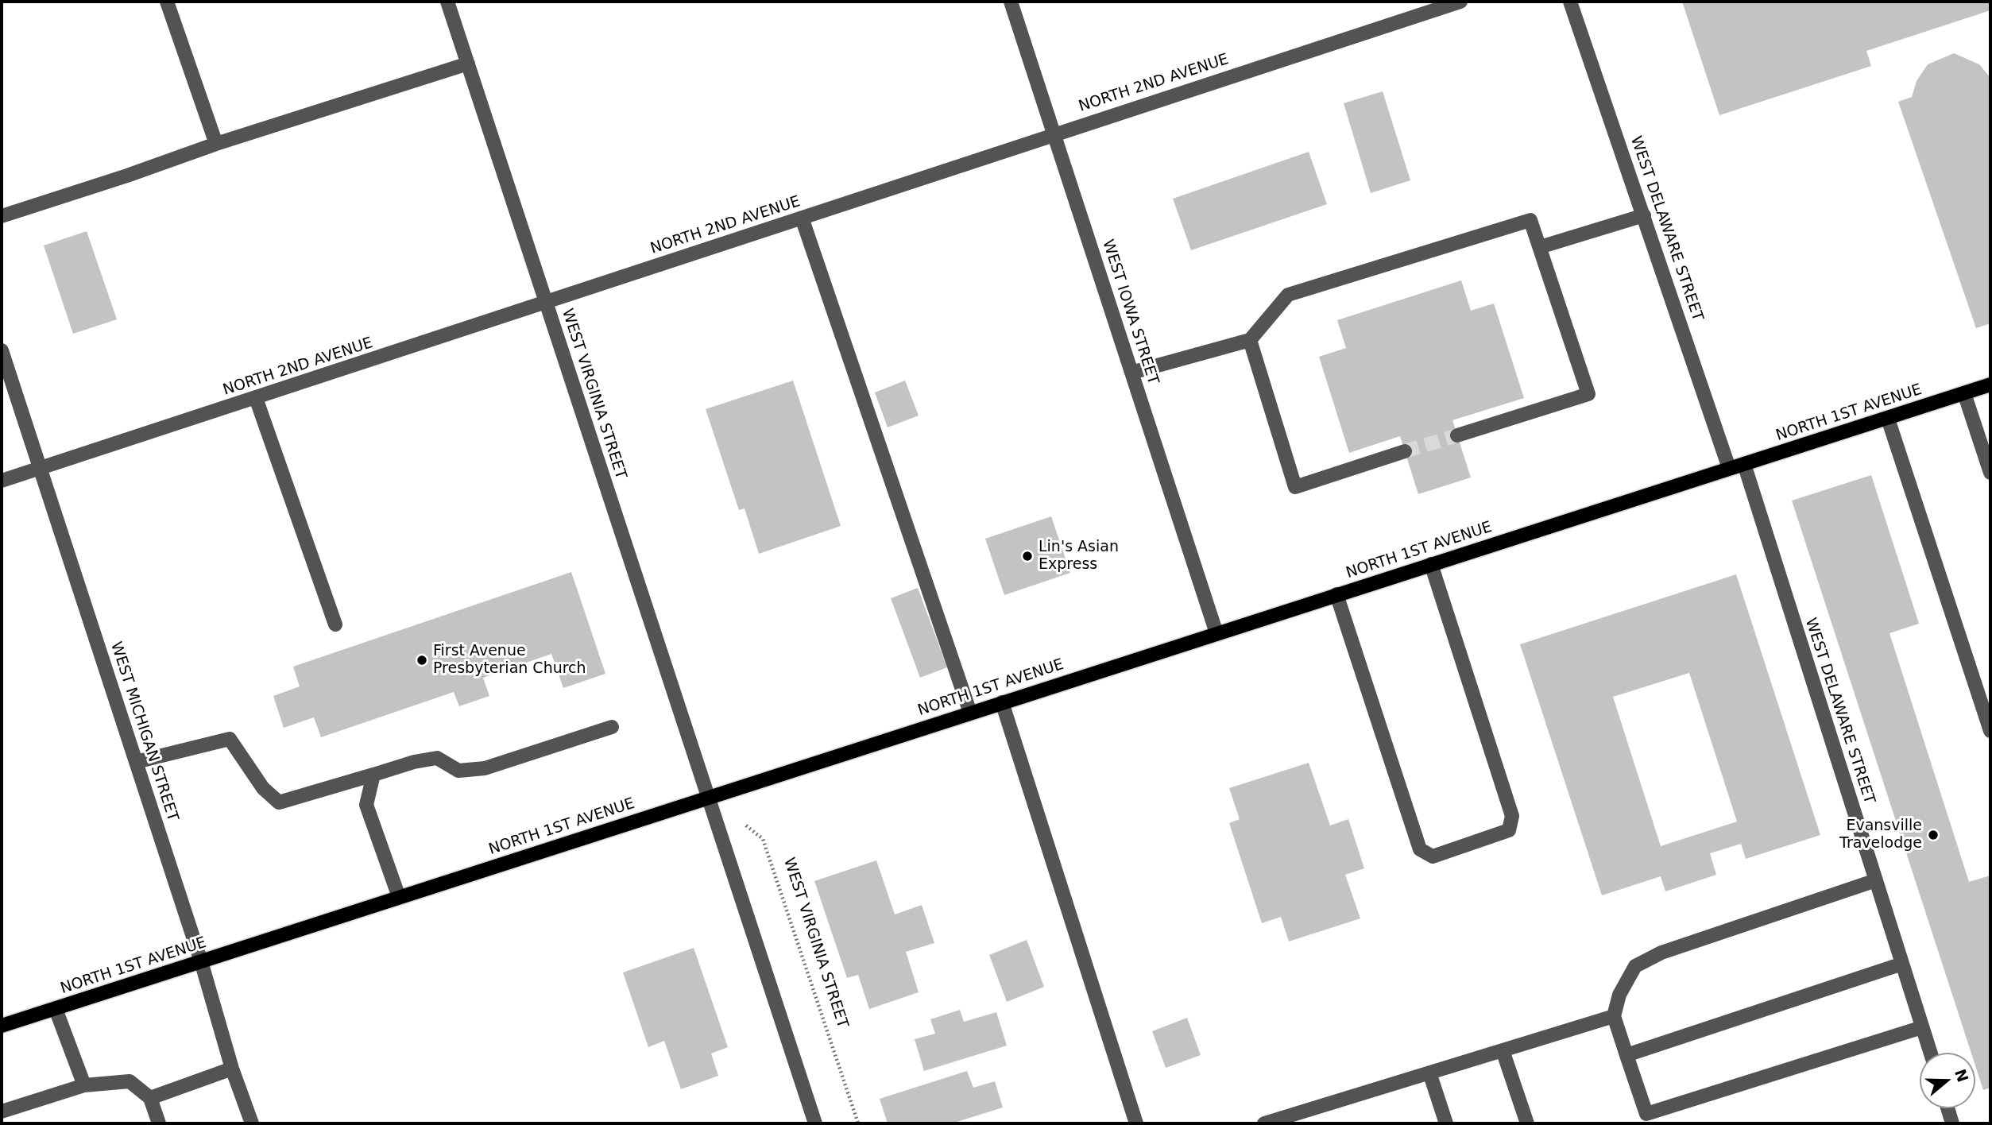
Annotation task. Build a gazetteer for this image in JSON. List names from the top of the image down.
{
  "streets": {
    "main road": ["NORTH 1ST AVENUE"],
    "street": [
      "NORTH 2ND AVENUE",
      "WEST DELAWARE STREET",
      "WEST IOWA STREET",
      "WEST VIRGINIA STREET",
      "WEST MICHIGAN STREET"
    ]
  },
  "crossings": [
    ["NORTH 2ND AVENUE", "WEST IOWA STREET"],
    ["NORTH 2ND AVENUE", "WEST VIRGINIA STREET"],
    ["NORTH 2ND AVENUE", "WEST MICHIGAN STREET"],
    ["WEST DELAWARE STREET", "NORTH 1ST AVENUE"],
    ["WEST IOWA STREET", "NORTH 1ST AVENUE"],
    ["WEST VIRGINIA STREET", "NORTH 1ST AVENUE"],
    ["NORTH 1ST AVENUE", "WEST MICHIGAN STREET"]
  ],
  "places": ["Lin's Asian Express", "First Avenue Presbyterian Church", "Evansville Travelodge"],
  "north": "right"
}
